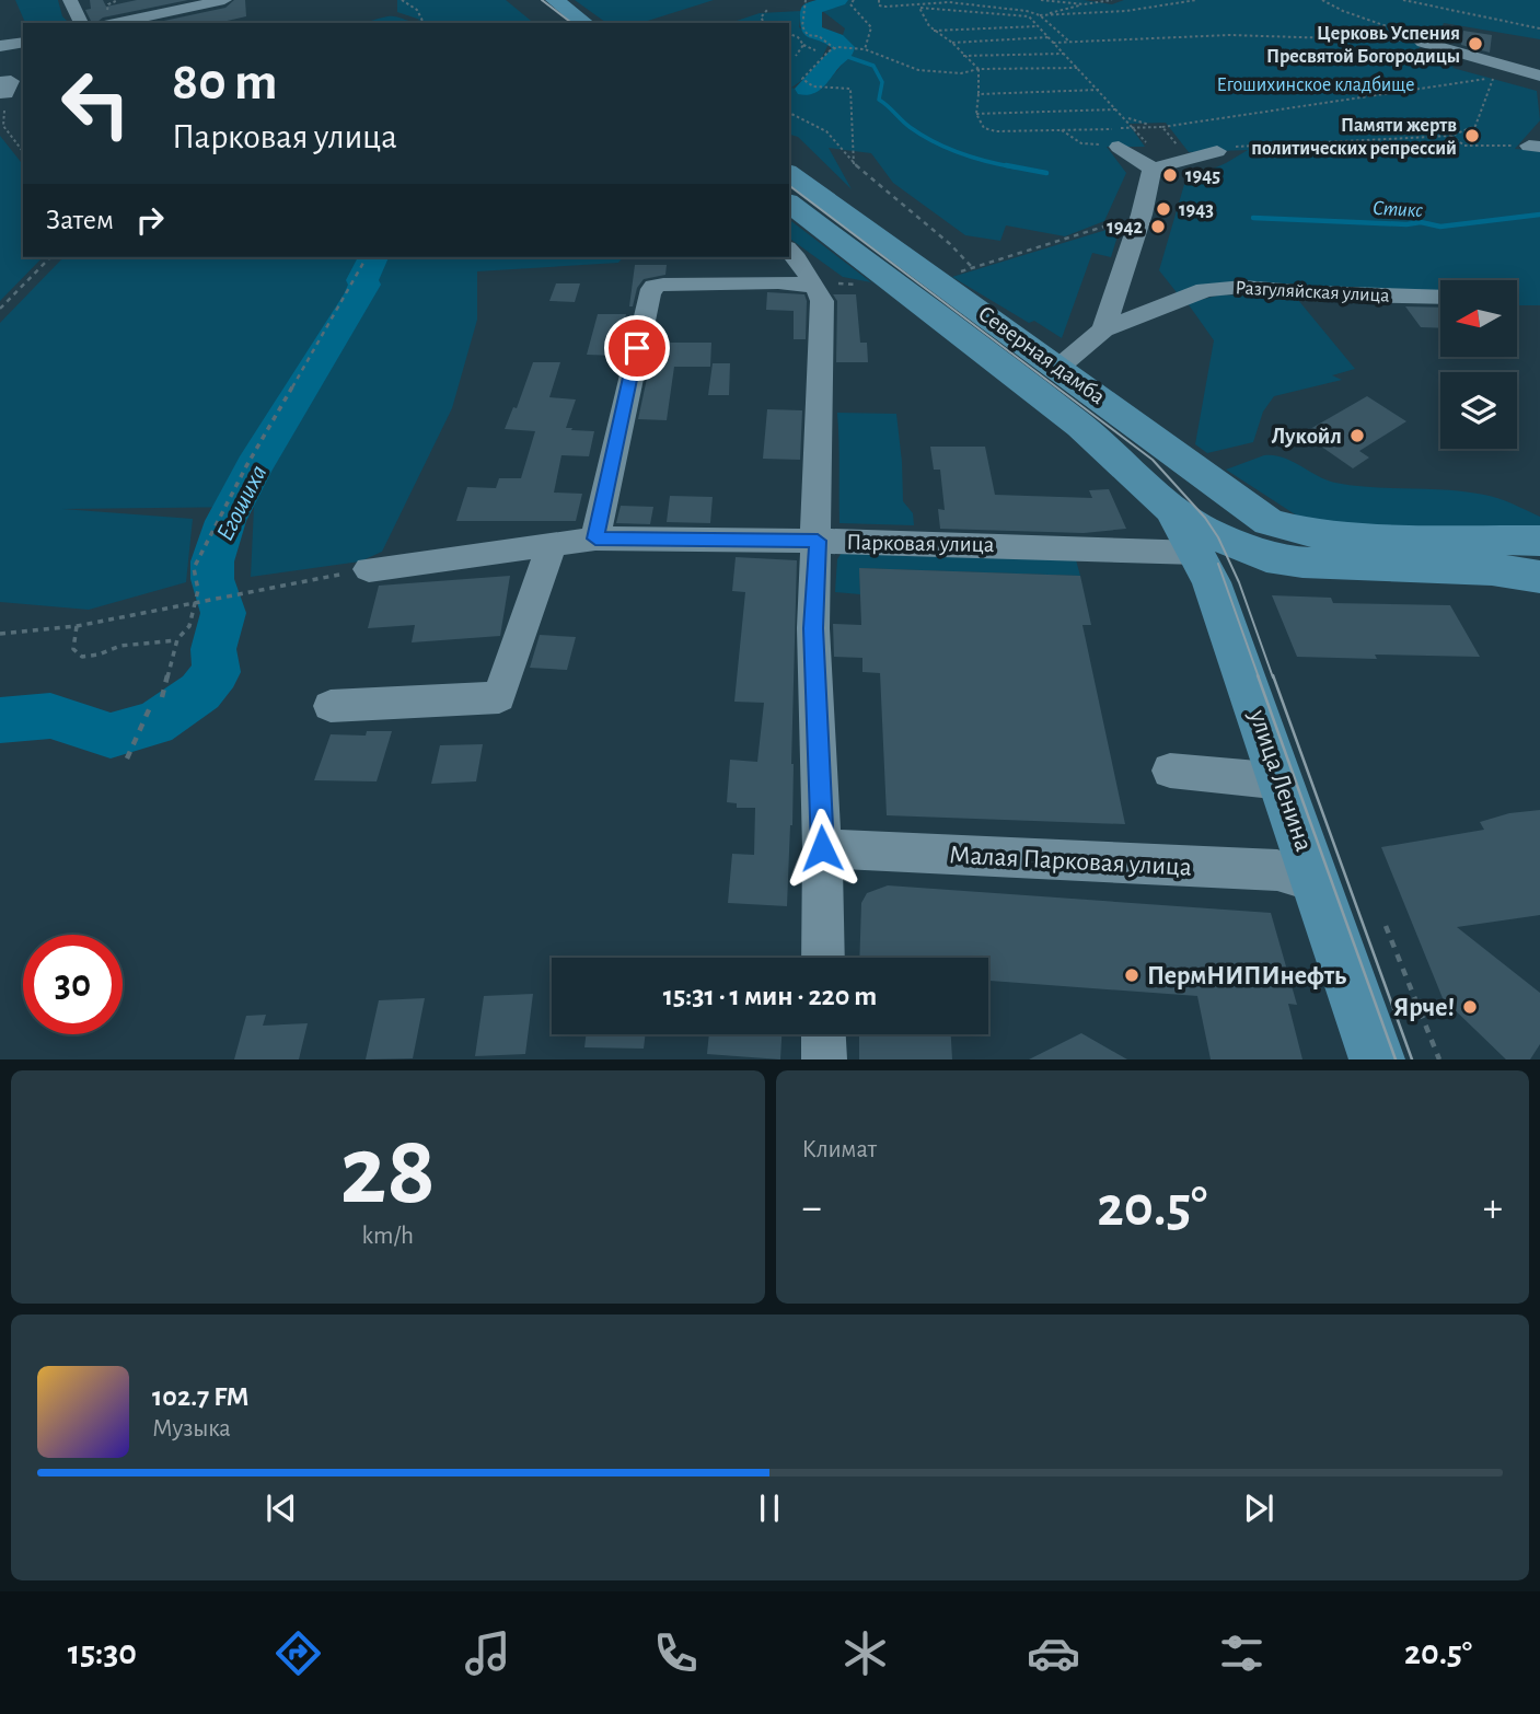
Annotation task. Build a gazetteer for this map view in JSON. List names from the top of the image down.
{
  "streets": {
    "main road": ["Северная дамба", "улица Ленина"],
    "street": ["Разгуляйская улица", "Парковая улица", "Малая Парковая улица"]
  },
  "crossings": [
    ["Разгуляйская улица", "Северная дамба"],
    ["Северная дамба", "улица Ленина"],
    ["Парковая улица", "улица Ленина"],
    ["улица Ленина", "Малая Парковая улица"]
  ],
  "water": ["Стикс", "Егошиха"],
  "parks": ["Егошихинское кладбище"],
  "places": [
    "Церковь Успения Пресвятой Богородицы",
    "Памяти жертв политических репрессий",
    "1945",
    "1943",
    "1942",
    "Лукойл",
    "ПермНИПИнефть",
    "Ярче!"
  ],
  "north": "left",
  "page": {
    "turn": ["80 m", "Парковая улица"],
    "then": "Затем",
    "limit": "30",
    "trip": "15:31 · 1 мин · 220 m",
    "tile": [
      ["28", "km/h"],
      "Климат"
    ],
    "heat": ["−", "20.5°", "+"],
    "song": ["102.7 FM", "Музыка"],
    "tabs": ["15:30", "20.5°"]
  }
}
